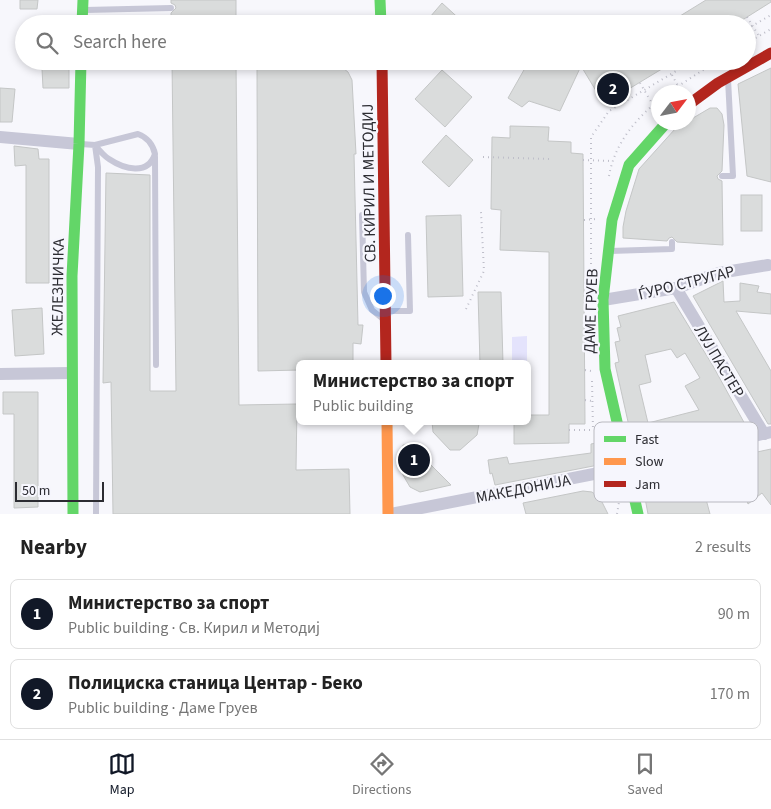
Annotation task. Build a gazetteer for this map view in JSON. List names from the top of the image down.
{
  "streets": {
    "street": [
      "СВ. КИРИЛ И МЕТОДИЈ",
      "ЃУРО СТРУГАР",
      "ЖЕЛЕЗНИЧКА",
      "ДАМЕ ГРУЕВ",
      "ЛУЈ ПАСТЕР",
      "МАКЕДОНИЈА"
    ]
  },
  "crossings": [
    ["ЃУРО СТРУГАР", "ДАМЕ ГРУЕВ"],
    ["ЃУРО СТРУГАР", "ЛУЈ ПАСТЕР"]
  ],
  "legend": ["Fast", "Slow", "Jam"],
  "scale_bar": "50 m",
  "north": "top right",
  "page": {
    "search": "Search here",
    "pins": ["2", "1"],
    "popup": ["Министерство за спорт", "Public building"],
    "scale": "50 m",
    "heading": ["Nearby", "2 results"],
    "list": [
      {
        "mark": "1",
        "name": "Министерство за спорт",
        "note": "Public building · Св. Кирил и Методиј",
        "value": "90 m"
      },
      {
        "mark": "2",
        "name": "Полициска станица Центар - Беко",
        "note": "Public building · Даме Груев",
        "value": "170 m"
      }
    ],
    "nav": ["Map", "Directions", "Saved"]
  }
}
